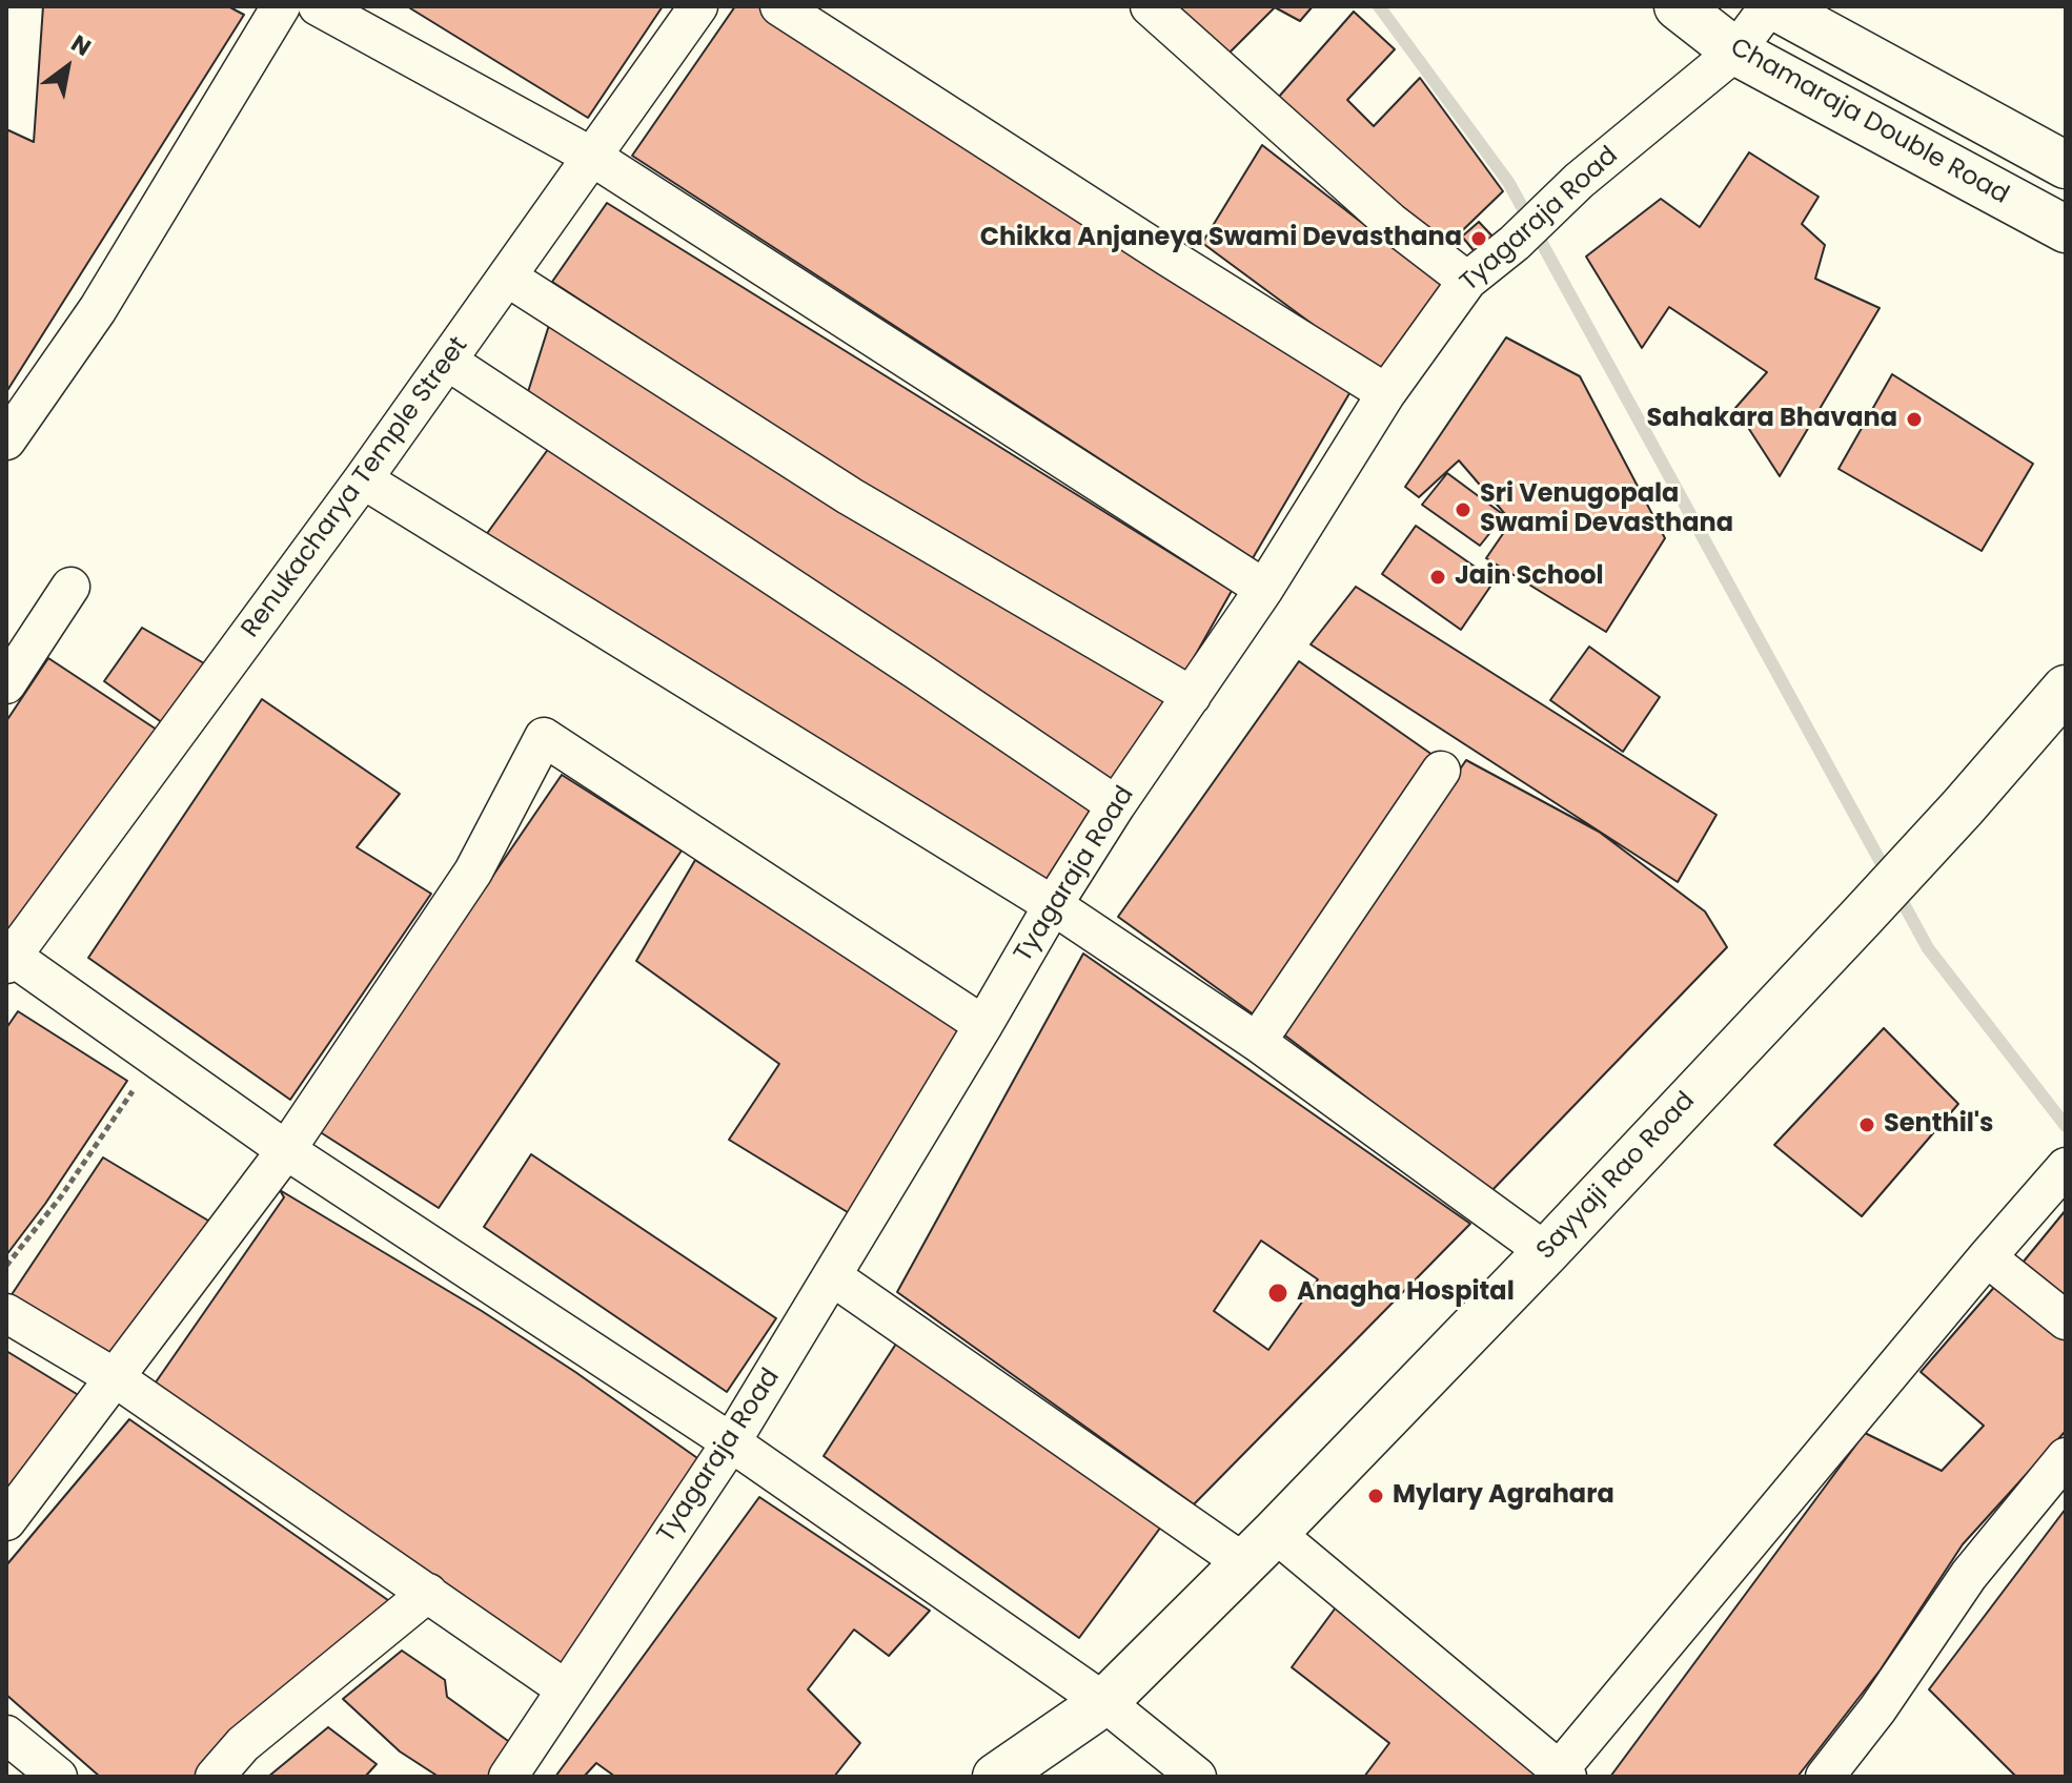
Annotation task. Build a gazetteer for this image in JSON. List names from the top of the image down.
{
  "streets": {
    "main road": ["Chamaraja Double Road", "Sayyaji Rao Road"],
    "street": ["Tyagaraja Road", "Renukacharya Temple Street"]
  },
  "crossings": [
    ["Chamaraja Double Road", "Tyagaraja Road"]
  ],
  "places": [
    "Chikka Anjaneya Swami Devasthana",
    "Sahakara Bhavana",
    "Sri Venugopala Swami Devasthana",
    "Jain School",
    "Senthil's",
    "Anagha Hospital",
    "Mylary Agrahara"
  ],
  "north": "top right"
}
